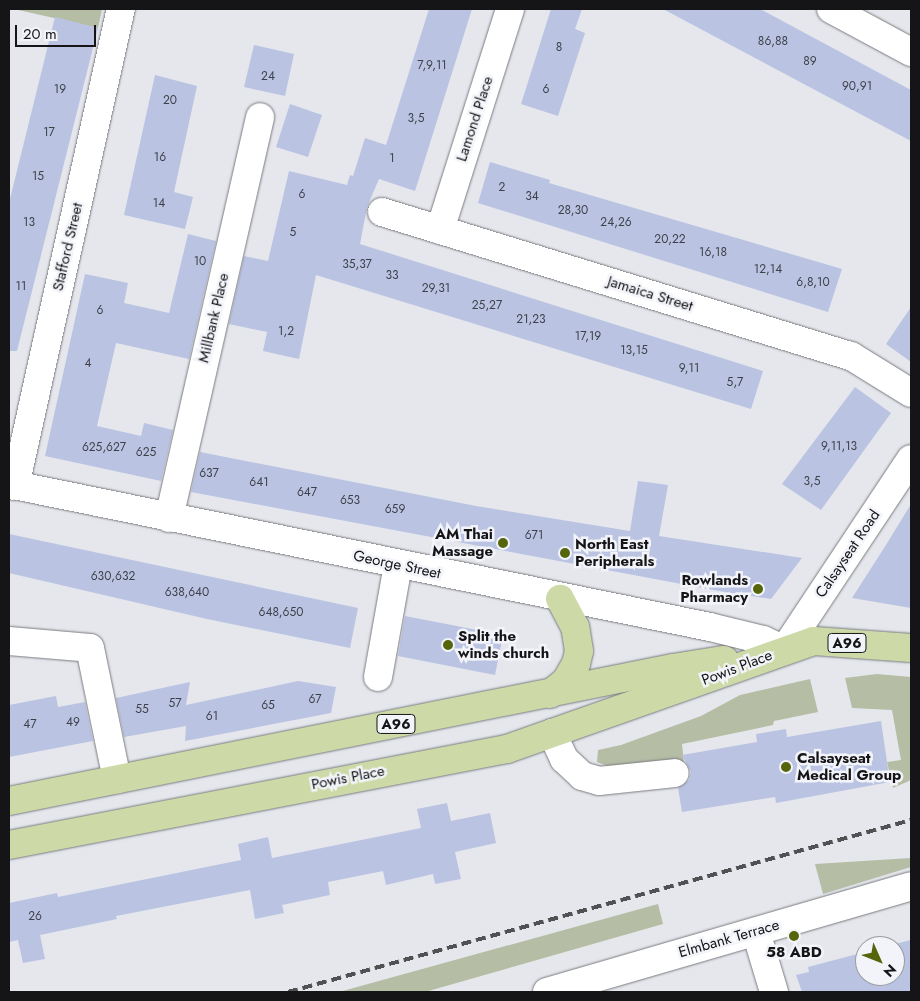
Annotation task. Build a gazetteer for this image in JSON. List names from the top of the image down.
{
  "streets": {
    "main road": ["A96", "Powis Place"],
    "street": [
      "Lamond Place",
      "Stafford Street",
      "Jamaica Street",
      "Millbank Place",
      "Calsayseat Road",
      "George Street",
      "Elmbank Terrace"
    ]
  },
  "crossings": [
    ["Lamond Place", "Jamaica Street"],
    ["Stafford Street", "George Street"],
    ["Millbank Place", "George Street"],
    ["Calsayseat Road", "George Street"],
    ["Calsayseat Road", "A96"],
    ["Calsayseat Road", "Powis Place"],
    ["George Street", "A96"],
    ["George Street", "Powis Place"],
    ["A96", "Powis Place"]
  ],
  "places": [
    "AM Thai Massage",
    "North East Peripherals",
    "Rowlands Pharmacy",
    "Split the winds church",
    "Calsayseat Medical Group",
    "58 ABD"
  ],
  "house_numbers": [
    "86,88",
    "8",
    "89",
    "7,9,11",
    "24",
    "90,91",
    "19",
    "6",
    "20",
    "3,5",
    "17",
    "16",
    "1",
    "15",
    "2",
    "6",
    "34",
    "14",
    "28,30",
    "13",
    "24,26",
    "5",
    "20,22",
    "16,18",
    "10",
    "35,37",
    "12,14",
    "33",
    "6,8,10",
    "11",
    "29,31",
    "25,27",
    "6",
    "21,23",
    "1,2",
    "17,19",
    "13,15",
    "4",
    "9,11",
    "5,7",
    "9,11,13",
    "625,627",
    "625",
    "637",
    "3,5",
    "641",
    "647",
    "653",
    "659",
    "671",
    "630,632",
    "638,640",
    "648,650",
    "67",
    "57",
    "65",
    "55",
    "61",
    "49",
    "47",
    "26"
  ],
  "scale_bar": "20 m",
  "north": "bottom right"
}
